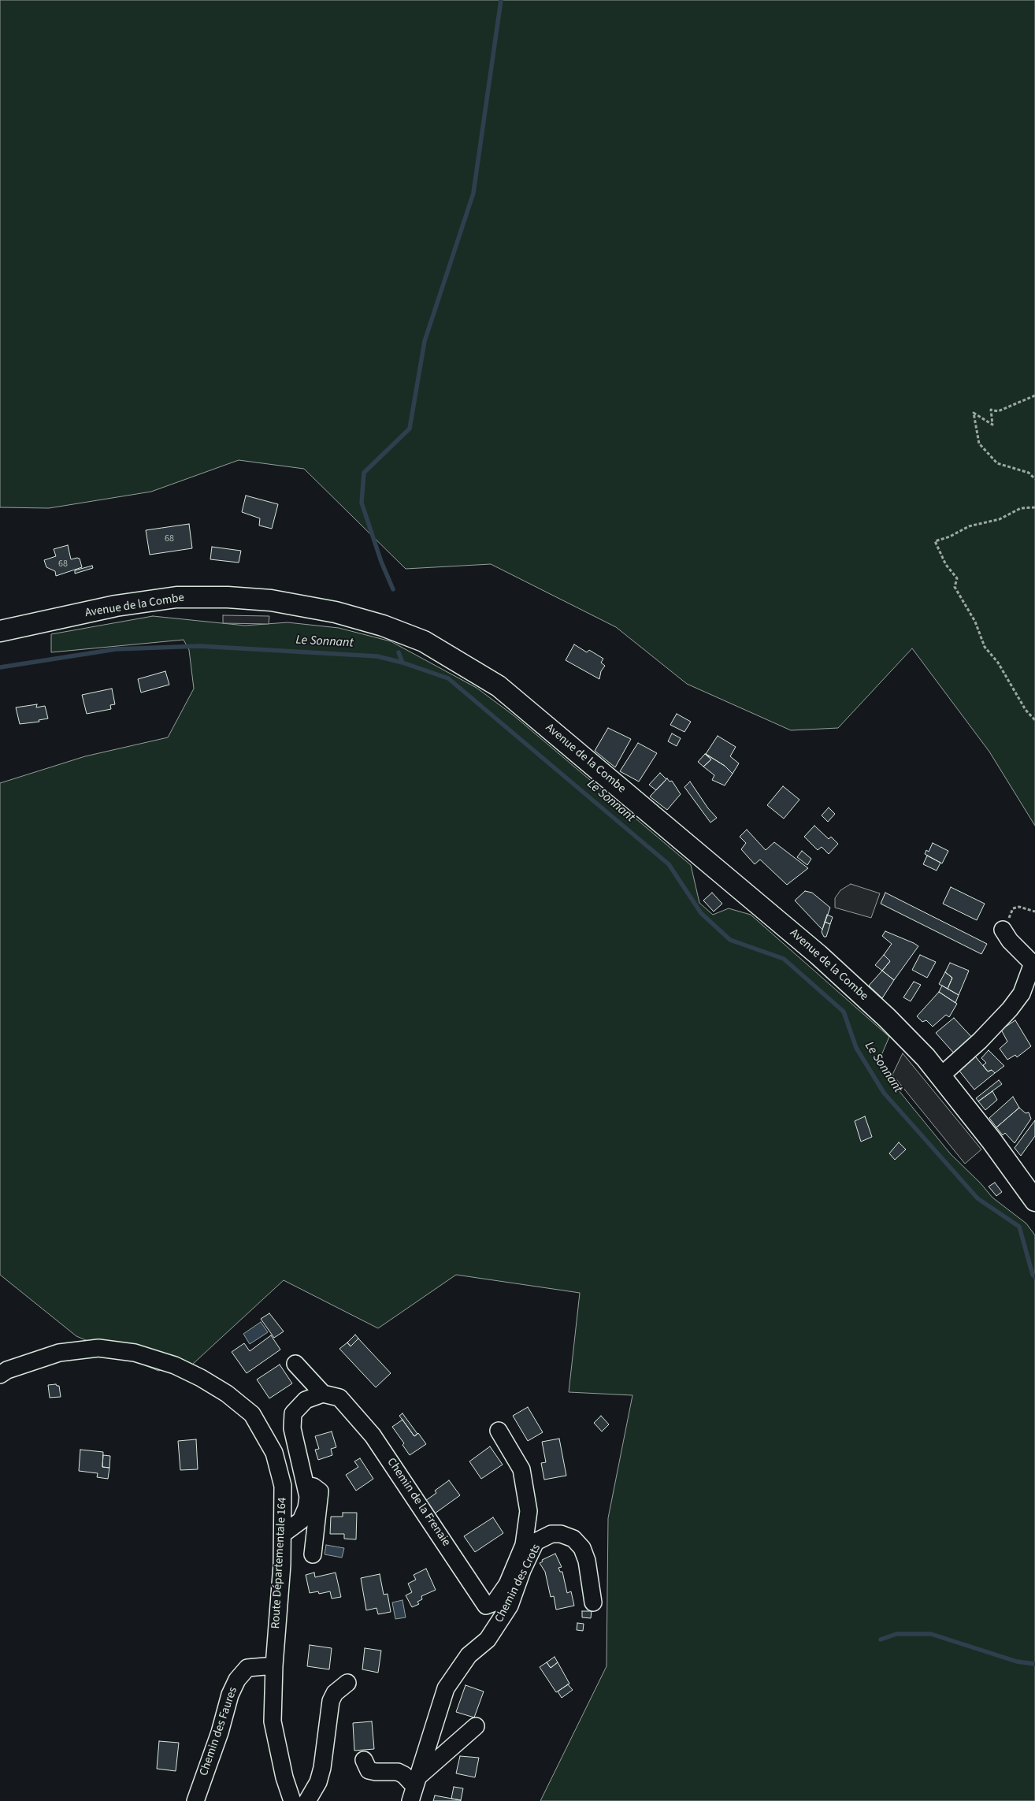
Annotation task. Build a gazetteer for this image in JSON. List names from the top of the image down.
{
  "streets": {
    "main road": ["Avenue de la Combe"],
    "street": [
      "Chemin de la Frenaie",
      "Route Départementale 164",
      "Chemin des Crots",
      "Chemin des Faures"
    ]
  },
  "crossings": [
    ["Route Départementale 164", "Chemin des Faures"]
  ],
  "water": ["Le Sonnant"],
  "house_numbers": ["68", "68"]
}
